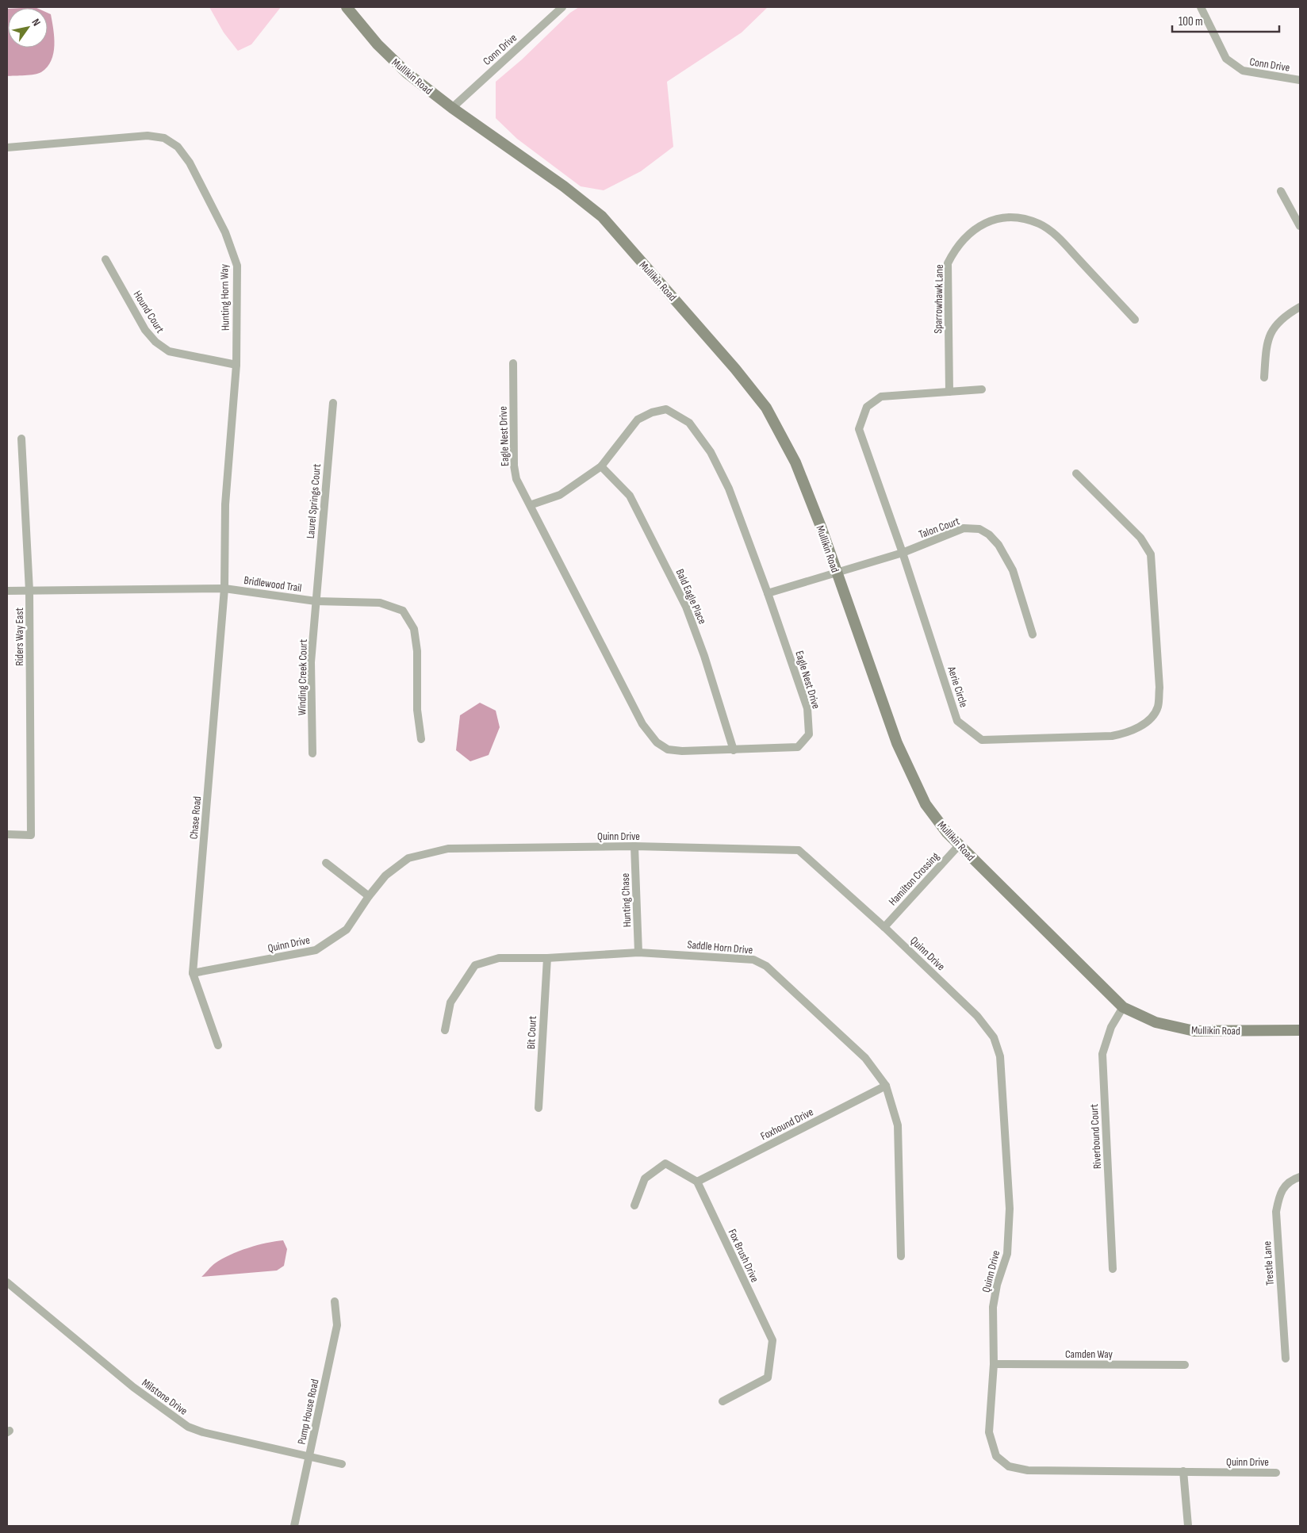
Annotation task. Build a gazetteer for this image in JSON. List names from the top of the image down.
{
  "streets": {
    "street": [
      "Conn Drive",
      "Mullikin Road",
      "Hunting Horn Way",
      "Sparrowhawk Lane",
      "Hound Court",
      "Eagle Nest Drive",
      "Laurel Springs Court",
      "Talon Court",
      "Bridlewood Trail",
      "Bald Eagle Place",
      "Riders Way East",
      "Winding Creek Court",
      "Aerie Circle",
      "Chase Road",
      "Quinn Drive",
      "Hamilton Crossing",
      "Hunting Chase",
      "Saddle Horn Drive",
      "Bit Court",
      "Foxhound Drive",
      "Riverbound Court",
      "Fox Brush Drive",
      "Trestle Lane",
      "Camden Way",
      "Milstone Drive",
      "Pump House Road"
    ]
  },
  "crossings": [
    ["Conn Drive", "Mullikin Road"],
    ["Mullikin Road", "Talon Court"],
    ["Mullikin Road", "Hamilton Crossing"],
    ["Mullikin Road", "Riverbound Court"],
    ["Hunting Horn Way", "Hound Court"],
    ["Hunting Horn Way", "Bridlewood Trail"],
    ["Hunting Horn Way", "Chase Road"],
    ["Sparrowhawk Lane", "Aerie Circle"],
    ["Eagle Nest Drive", "Talon Court"],
    ["Eagle Nest Drive", "Bald Eagle Place"],
    ["Laurel Springs Court", "Bridlewood Trail"],
    ["Laurel Springs Court", "Winding Creek Court"],
    ["Talon Court", "Aerie Circle"],
    ["Bridlewood Trail", "Riders Way East"],
    ["Bridlewood Trail", "Winding Creek Court"],
    ["Bridlewood Trail", "Chase Road"],
    ["Chase Road", "Quinn Drive"],
    ["Quinn Drive", "Hamilton Crossing"],
    ["Quinn Drive", "Hunting Chase"],
    ["Quinn Drive", "Camden Way"],
    ["Hunting Chase", "Saddle Horn Drive"],
    ["Saddle Horn Drive", "Bit Court"],
    ["Saddle Horn Drive", "Foxhound Drive"],
    ["Foxhound Drive", "Fox Brush Drive"],
    ["Milstone Drive", "Pump House Road"]
  ],
  "scale_bar": "100 m",
  "north": "top right"
}
